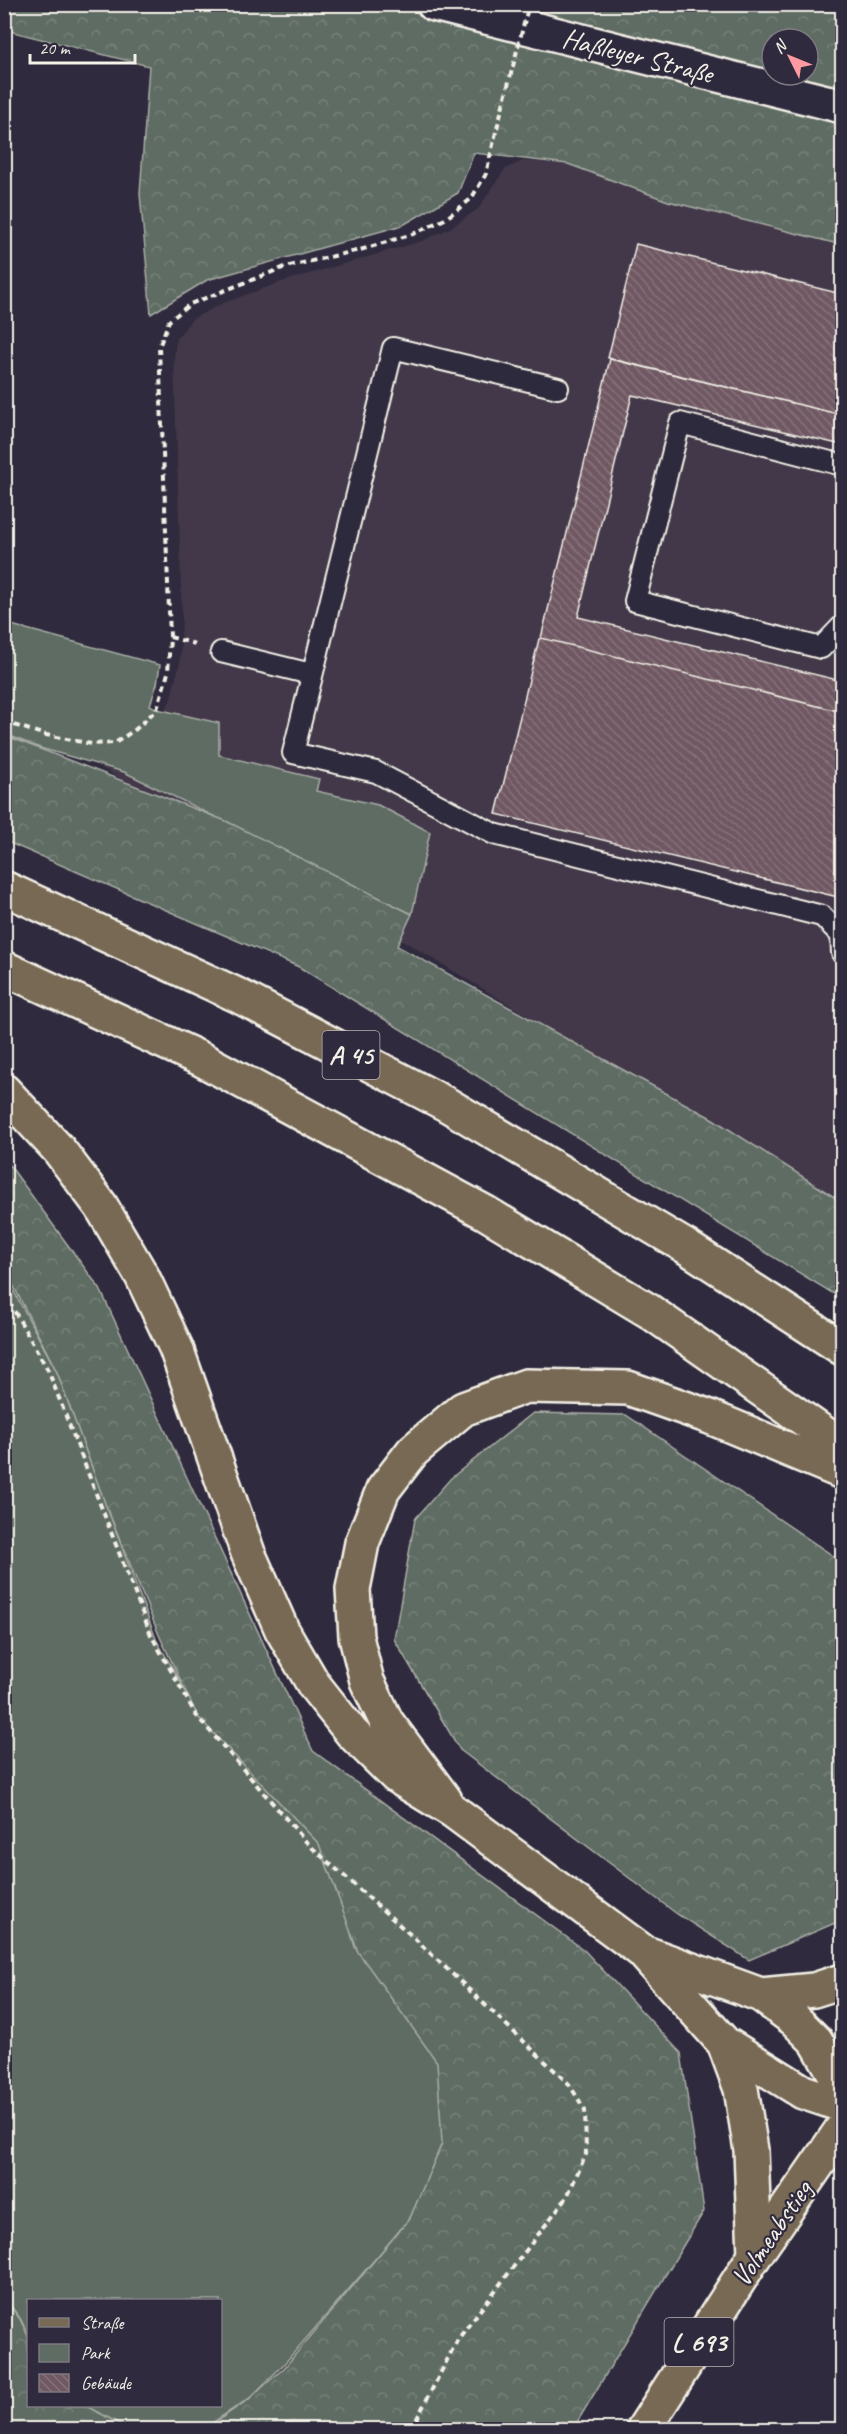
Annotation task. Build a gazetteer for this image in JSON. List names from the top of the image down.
{
  "streets": {
    "main road": [
      "Haßleyer Straße",
      "A 45",
      "Volmeabstieg",
      "L 693"
    ]
  },
  "legend": ["Straße", "Park", "Gebäude"],
  "scale_bar": "20 m",
  "north": "top left"
}
